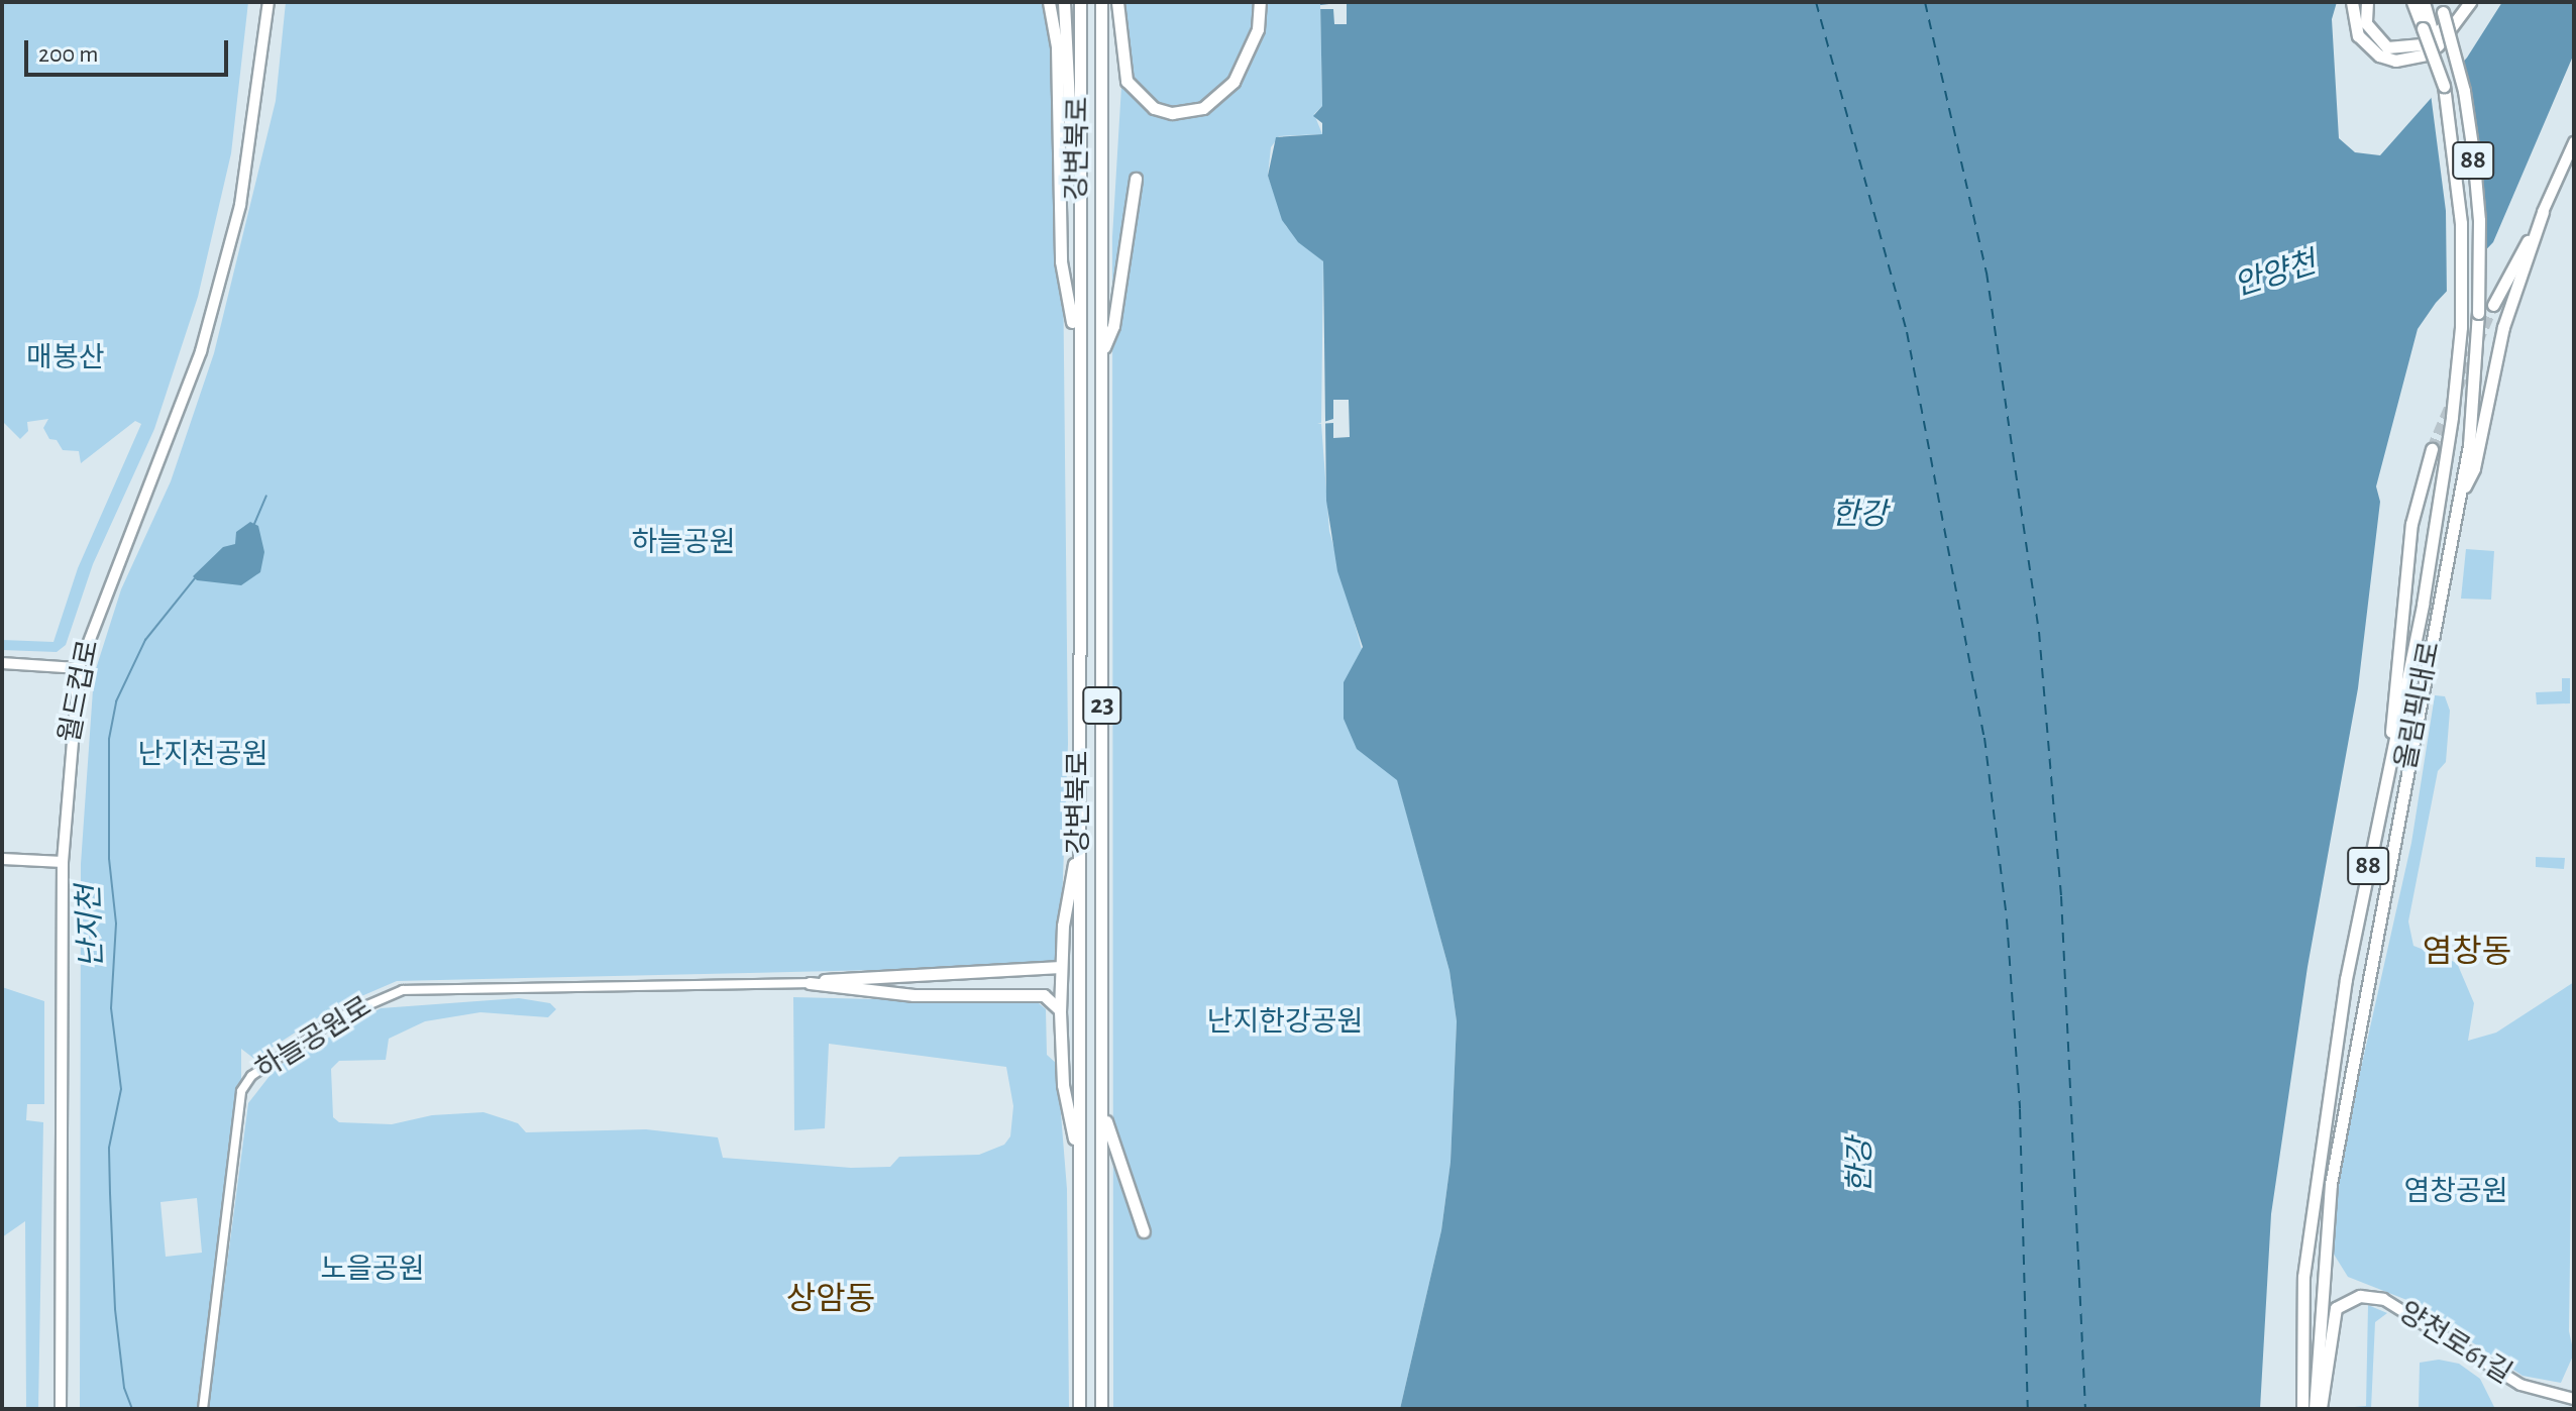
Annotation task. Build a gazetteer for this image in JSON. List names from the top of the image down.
{
  "streets": {
    "highway": [
      "강변북로",
      "88",
      "23",
      "올림픽대로"
    ],
    "main road": ["월드컵로", "양천로61길"],
    "street": ["하늘공원로"]
  },
  "districts": ["염창동", "상암동"],
  "water": ["안양천", "한강", "난지천"],
  "parks": [
    "매봉산",
    "하늘공원",
    "난지천공원",
    "난지한강공원",
    "염창공원",
    "노을공원"
  ],
  "scale_bar": "200 m"
}
